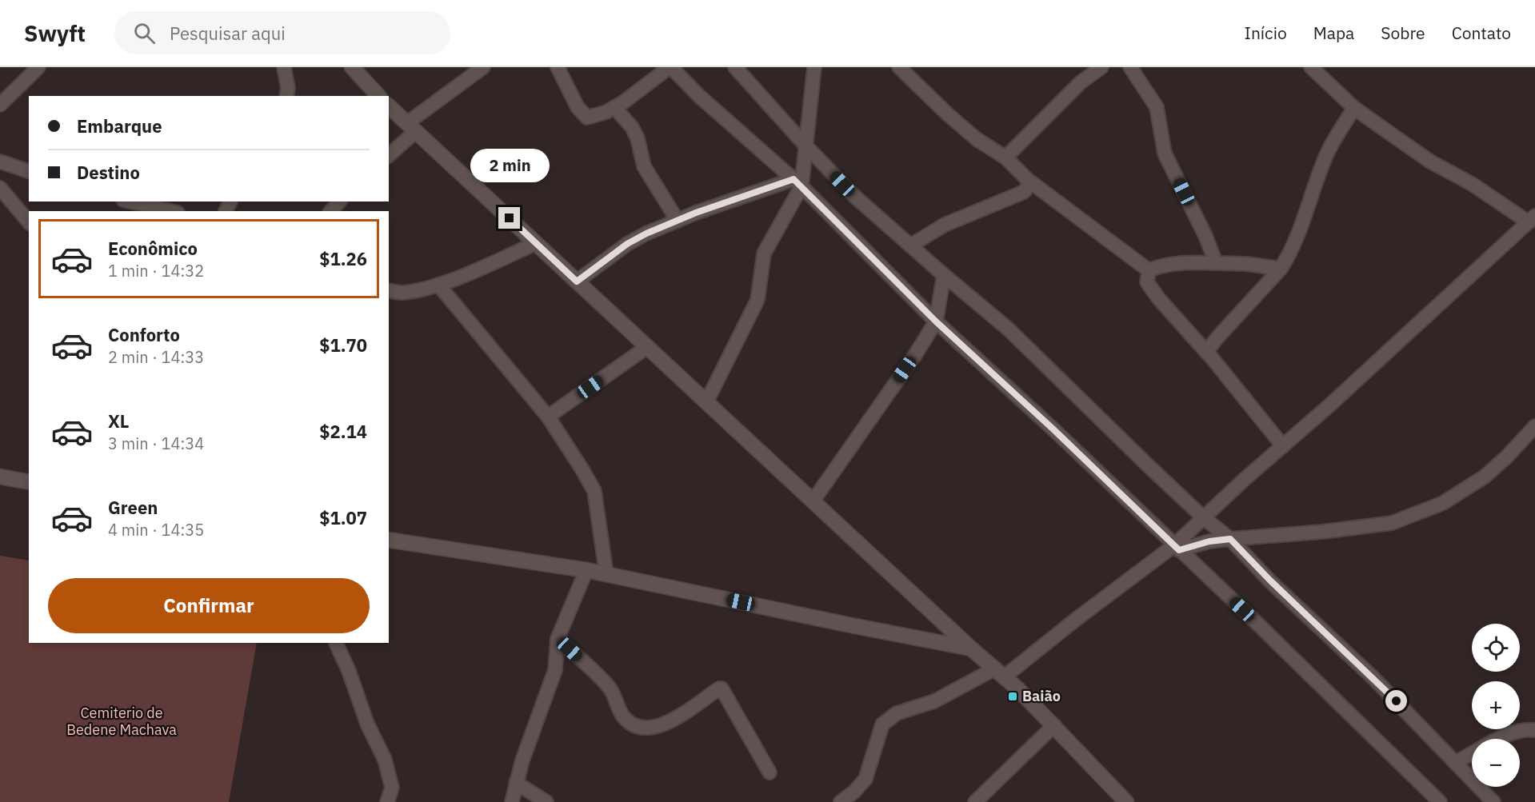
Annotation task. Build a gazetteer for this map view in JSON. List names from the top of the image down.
{
  "parks": ["Cemiterio de Bedene Machava"],
  "places": {
    "transit": ["Baião"]
  },
  "page": {
    "header": "Swyft",
    "search": "Pesquisar aqui",
    "nav": [
      "Início",
      "Mapa",
      "Sobre",
      "Contato"
    ],
    "banner": ["Embarque", "Destino"],
    "bubble": "2 min",
    "list": [
      {
        "name": "Econômico",
        "note": "1 min · 14:32",
        "value": "$1.26"
      },
      {
        "name": "Conforto",
        "note": "2 min · 14:33",
        "value": "$1.70"
      },
      {
        "name": "XL",
        "note": "3 min · 14:34",
        "value": "$2.14"
      },
      {
        "name": "Green",
        "note": "4 min · 14:35",
        "value": "$1.07"
      }
    ],
    "buttons": "Confirmar",
    "map_buttons": ["+", "−"]
  }
}
